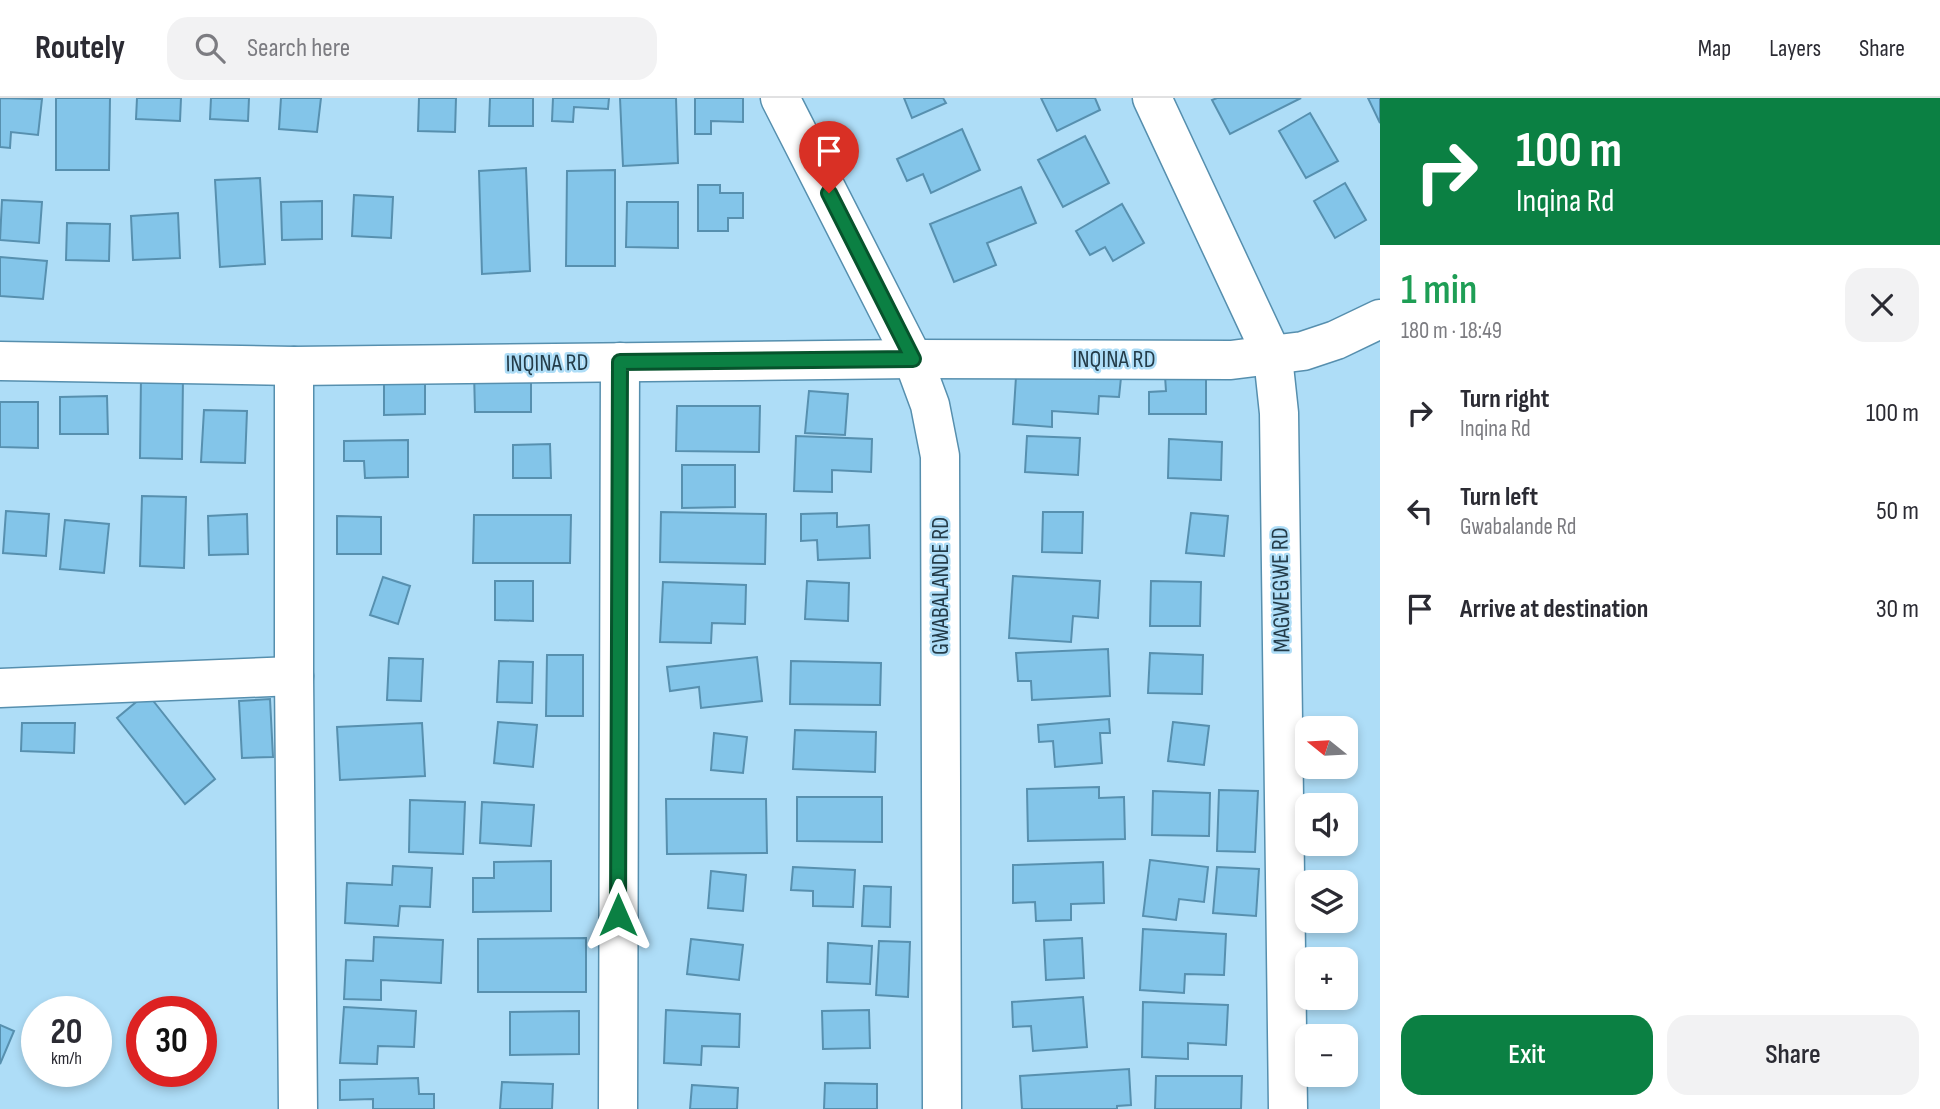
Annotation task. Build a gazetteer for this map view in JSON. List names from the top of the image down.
{
  "streets": {
    "street": ["INQINA RD", "GWABALANDE RD", "MAGWEGWE RD"]
  },
  "crossings": [
    ["INQINA RD", "GWABALANDE RD"],
    ["INQINA RD", "MAGWEGWE RD"]
  ],
  "north": "left",
  "page": {
    "header": "Routely",
    "search": "Search here",
    "nav": ["Map", "Layers", "Share"],
    "turn": ["100 m", "Inqina Rd"],
    "heading": ["1 min", "180 m · 18:49"],
    "list": [
      {
        "name": "Turn right",
        "note": "Inqina Rd",
        "value": "100 m"
      },
      {
        "name": "Turn left",
        "note": "Gwabalande Rd",
        "value": "50 m"
      },
      {
        "name": "Arrive at destination",
        "value": "30 m"
      }
    ],
    "map_buttons": ["+", "−"],
    "speed": "20 km/h",
    "limit": "30",
    "buttons": ["Exit", "Share"]
  }
}
